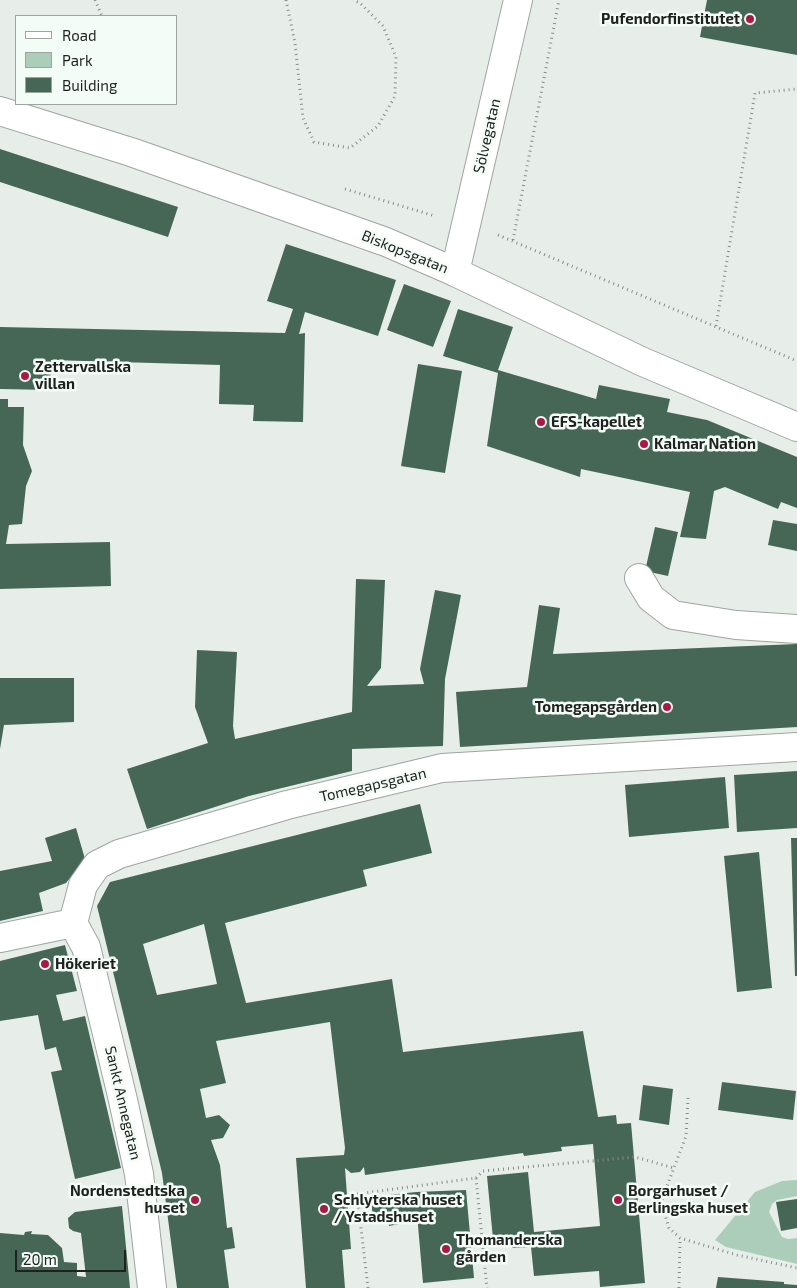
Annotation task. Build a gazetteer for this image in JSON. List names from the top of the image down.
{
  "streets": {
    "street": [
      "Sölvegatan",
      "Biskopsgatan",
      "Tomegapsgatan",
      "Sankt Annegatan"
    ]
  },
  "crossings": [
    ["Sölvegatan", "Biskopsgatan"],
    ["Tomegapsgatan", "Sankt Annegatan"]
  ],
  "places": [
    "Pufendorfinstitutet",
    "Zettervallska villan",
    "EFS-kapellet",
    "Kalmar Nation",
    "Tomegapsgården",
    "Hökeriet",
    "Nordenstedtska huset",
    "Borgarhuset / Berlingska huset",
    "Schlyterska huset / Ystadshuset",
    "Thomanderska gården"
  ],
  "legend": ["Road", "Park", "Building"],
  "scale_bar": "20 m"
}
